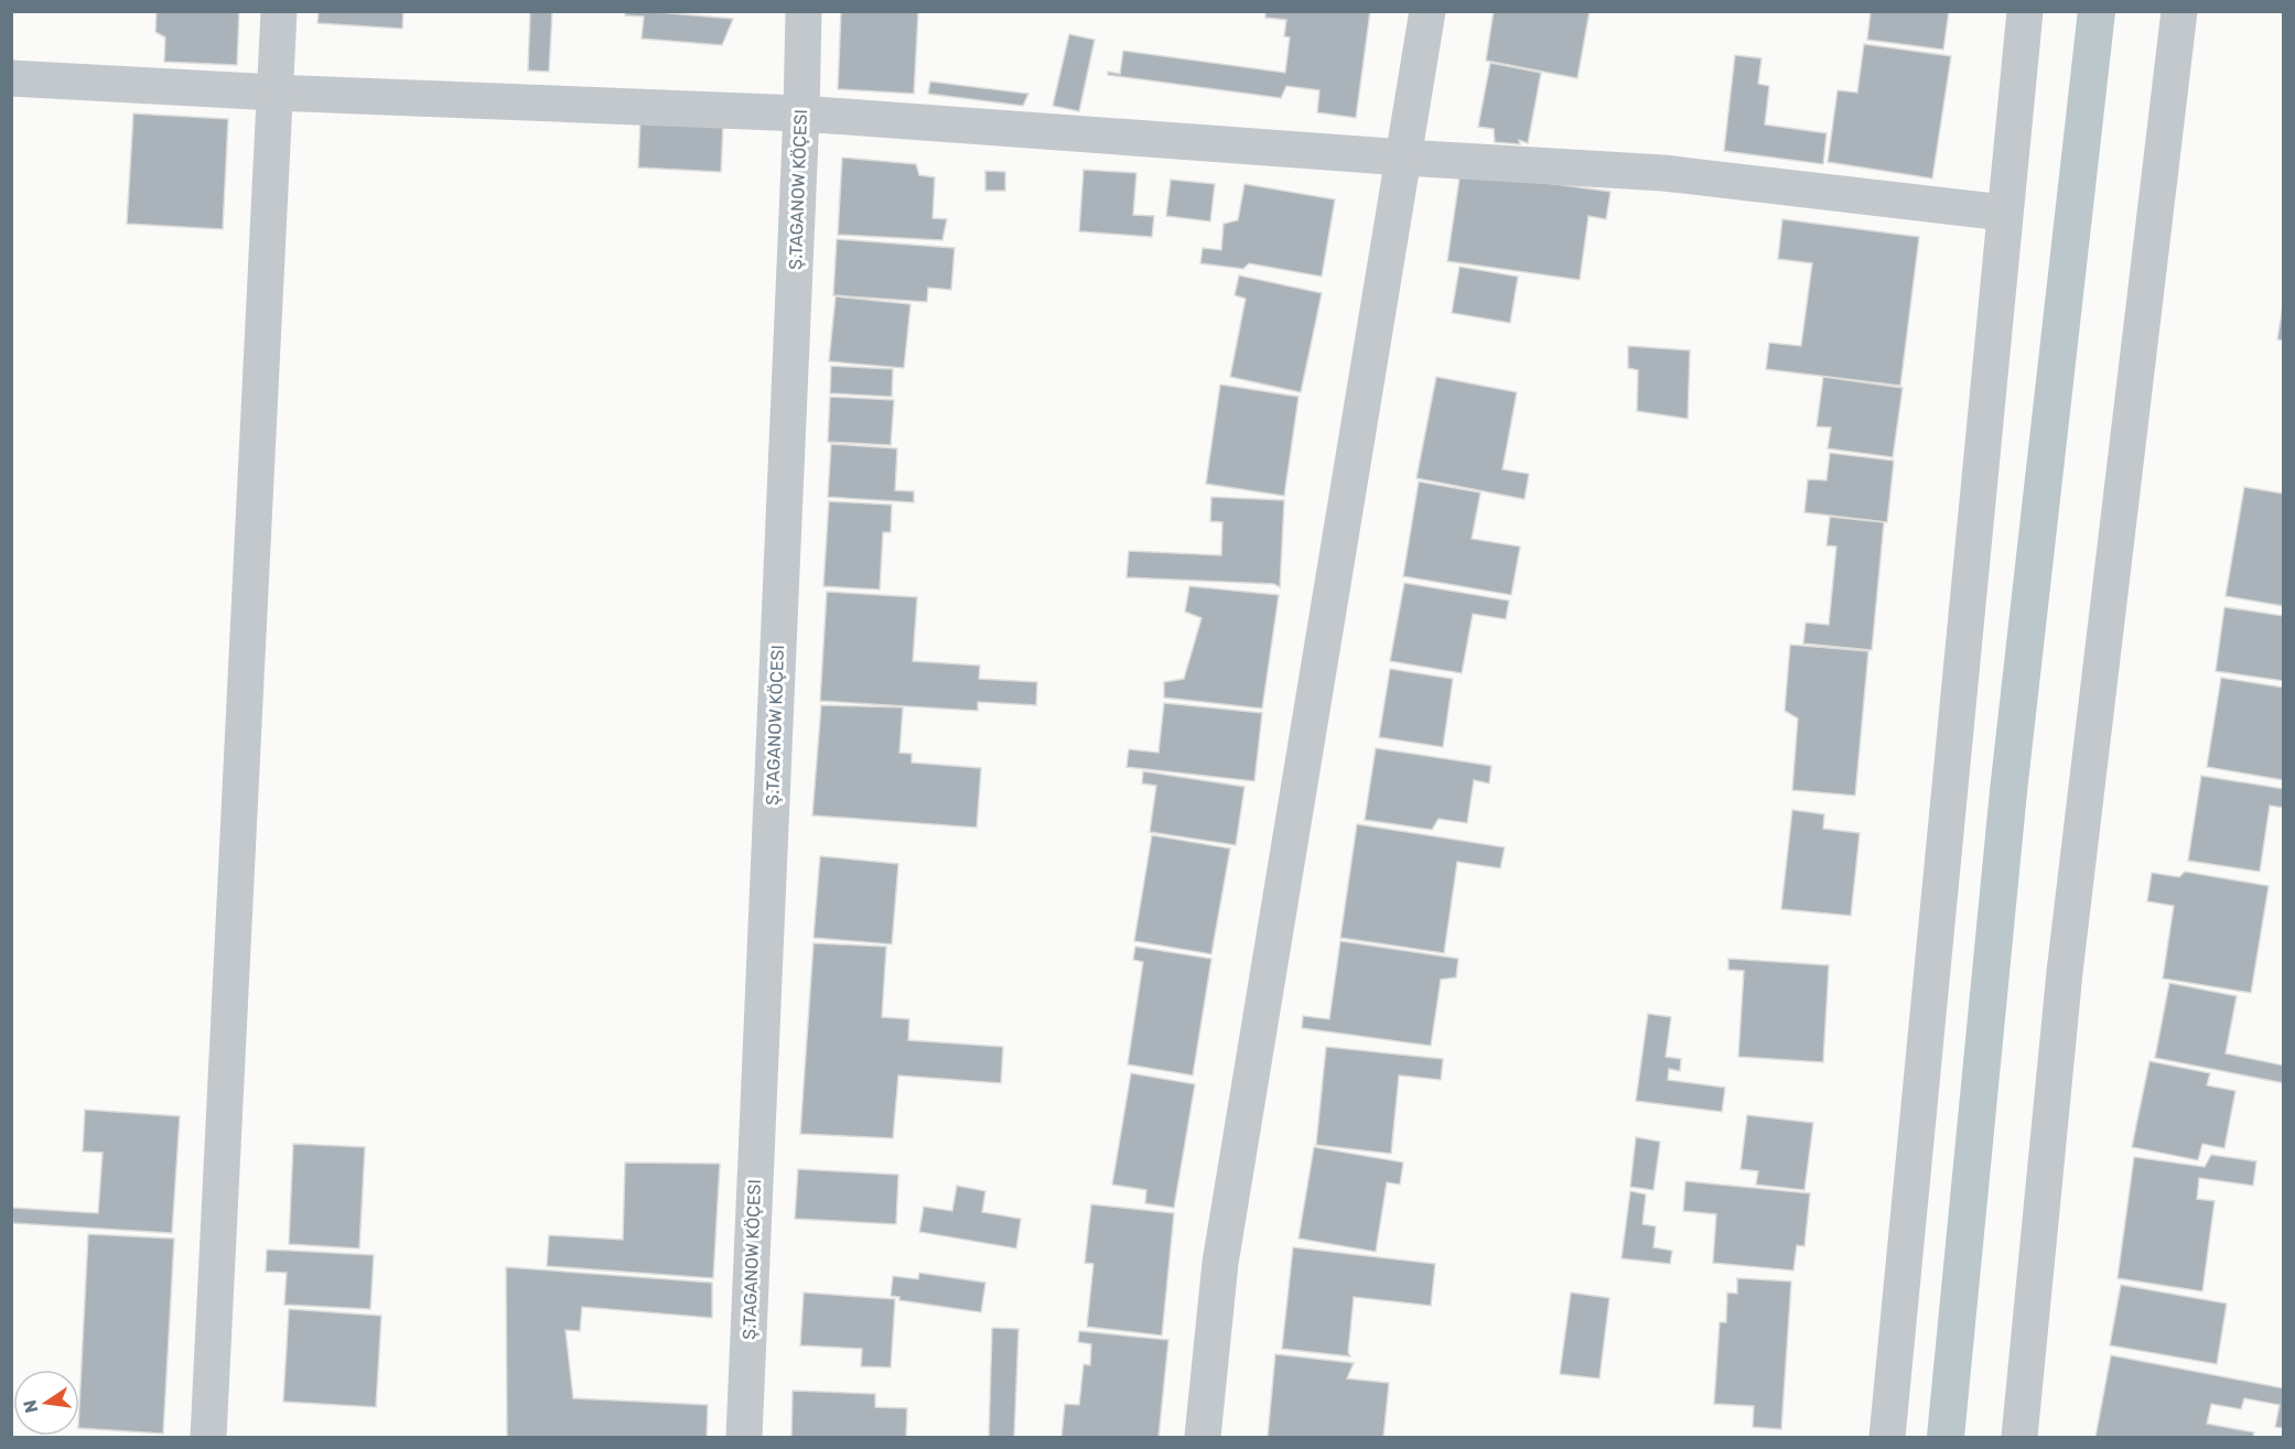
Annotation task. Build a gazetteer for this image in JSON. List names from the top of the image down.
{
  "streets": {
    "street": ["Ş.TAGANOW KÖÇESI"]
  },
  "north": "left"
}
